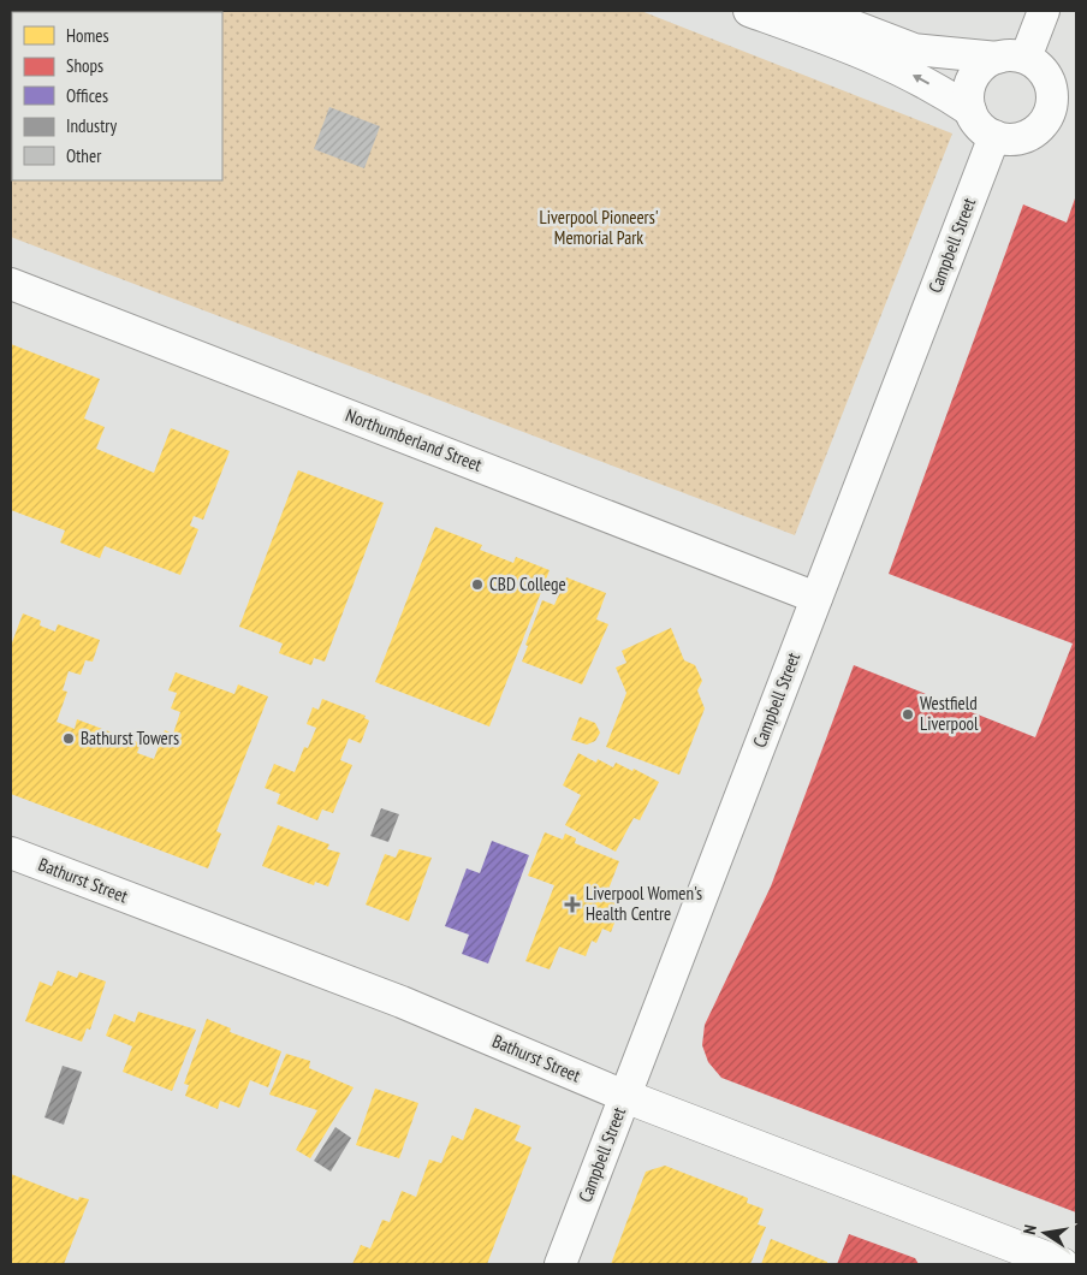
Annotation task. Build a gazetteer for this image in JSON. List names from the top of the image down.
{
  "streets": {
    "street": ["Campbell Street", "Northumberland Street", "Bathurst Street"]
  },
  "crossings": [
    ["Campbell Street", "Northumberland Street"],
    ["Campbell Street", "Bathurst Street"]
  ],
  "parks": ["Liverpool Pioneers' Memorial Park"],
  "places": {
    "other": ["CBD College", "Westfield Liverpool", "Bathurst Towers"],
    "health": ["Liverpool Women's Health Centre"]
  },
  "legend": [
    "Homes",
    "Shops",
    "Offices",
    "Industry",
    "Other"
  ],
  "north": "left"
}
